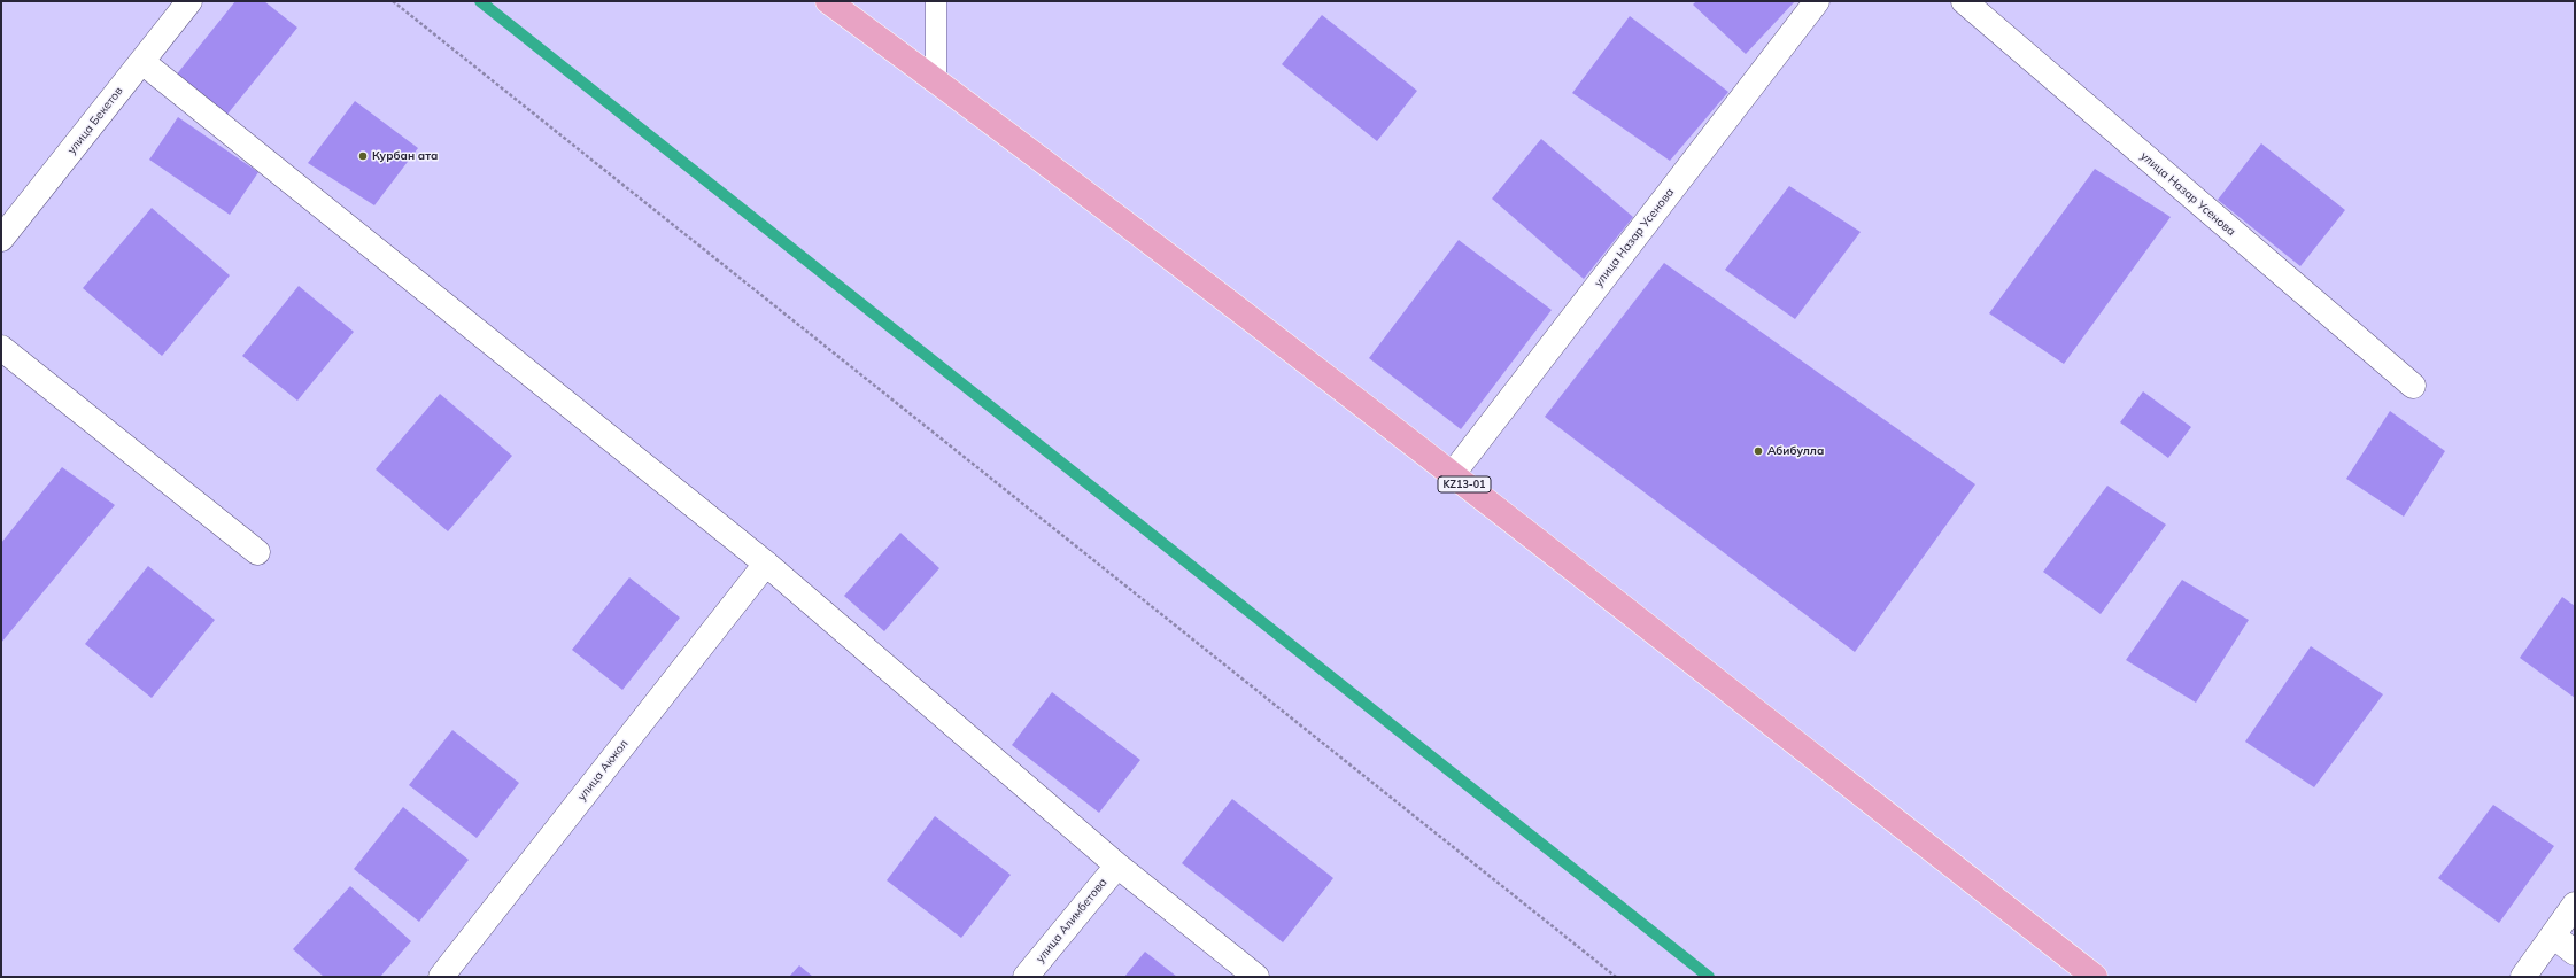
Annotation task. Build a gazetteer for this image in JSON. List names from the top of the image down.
{
  "streets": {
    "main road": ["KZ13-01"],
    "street": [
      "улица Бекетов",
      "улица Назар Усенова",
      "улица Акжол",
      "улица Алимбетова"
    ]
  },
  "crossings": [
    ["улица Назар Усенова", "KZ13-01"]
  ],
  "places": ["Курбан ата", "Абибулла"]
}
